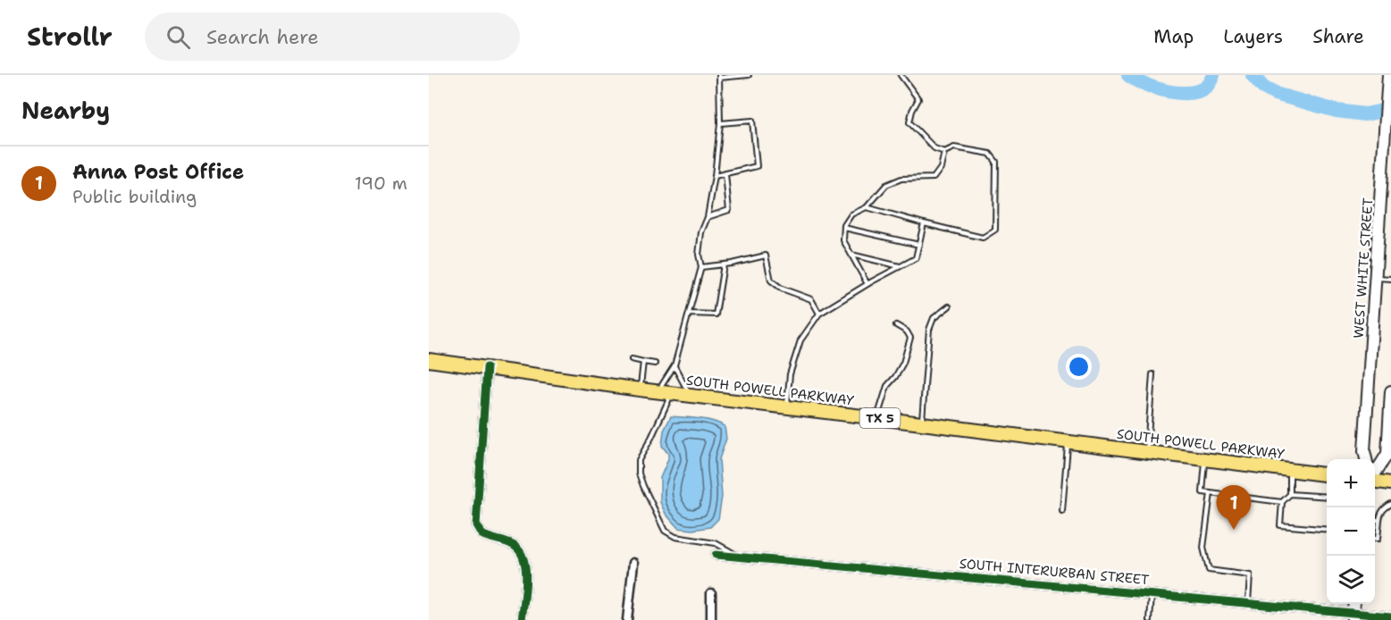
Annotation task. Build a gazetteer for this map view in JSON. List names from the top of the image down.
{
  "streets": {
    "main road": ["WEST WHITE STREET", "SOUTH POWELL PARKWAY", "TX 5"],
    "street": ["SOUTH INTERURBAN STREET"]
  },
  "page": {
    "header": "Strollr",
    "search": "Search here",
    "nav": ["Map", "Layers", "Share"],
    "heading": "Nearby",
    "list": [
      {
        "mark": "1",
        "name": "Anna Post Office",
        "note": "Public building",
        "value": "190 m"
      }
    ],
    "map_buttons": ["+", "−"],
    "pins": "1"
  }
}
